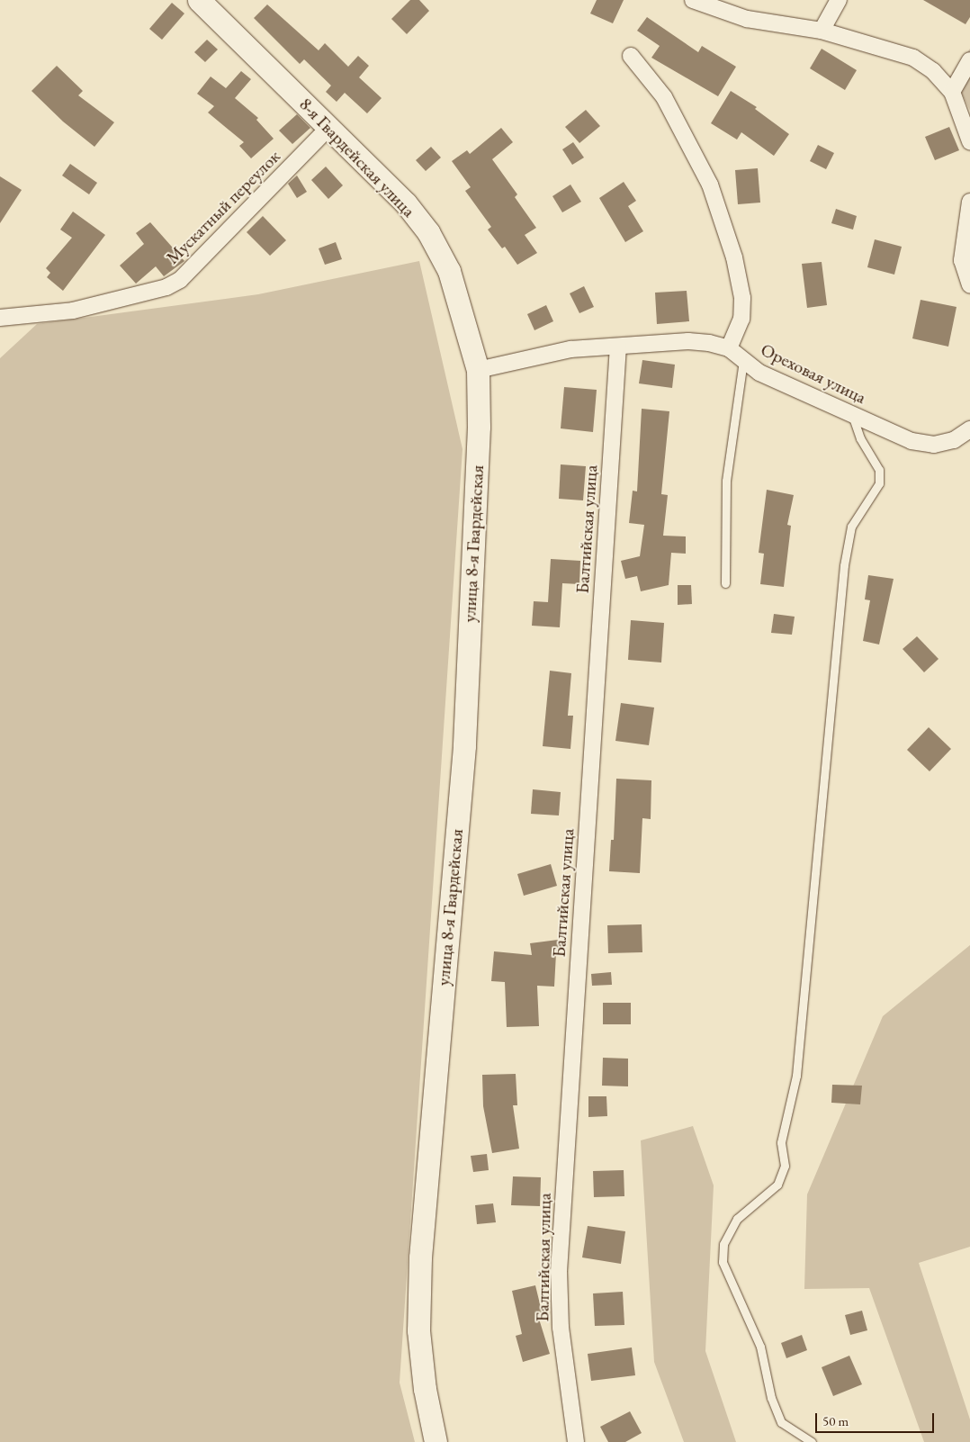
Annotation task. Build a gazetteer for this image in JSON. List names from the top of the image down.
{
  "streets": {
    "street": [
      "8-я Гвардейская улица",
      "Мускатный переулок",
      "Ореховая улица",
      "Балтийская улица",
      "улица 8-я Гвардейская"
    ]
  },
  "crossings": [
    ["8-я Гвардейская улица", "Мускатный переулок"],
    ["8-я Гвардейская улица", "улица 8-я Гвардейская"]
  ],
  "scale_bar": "50 m"
}
